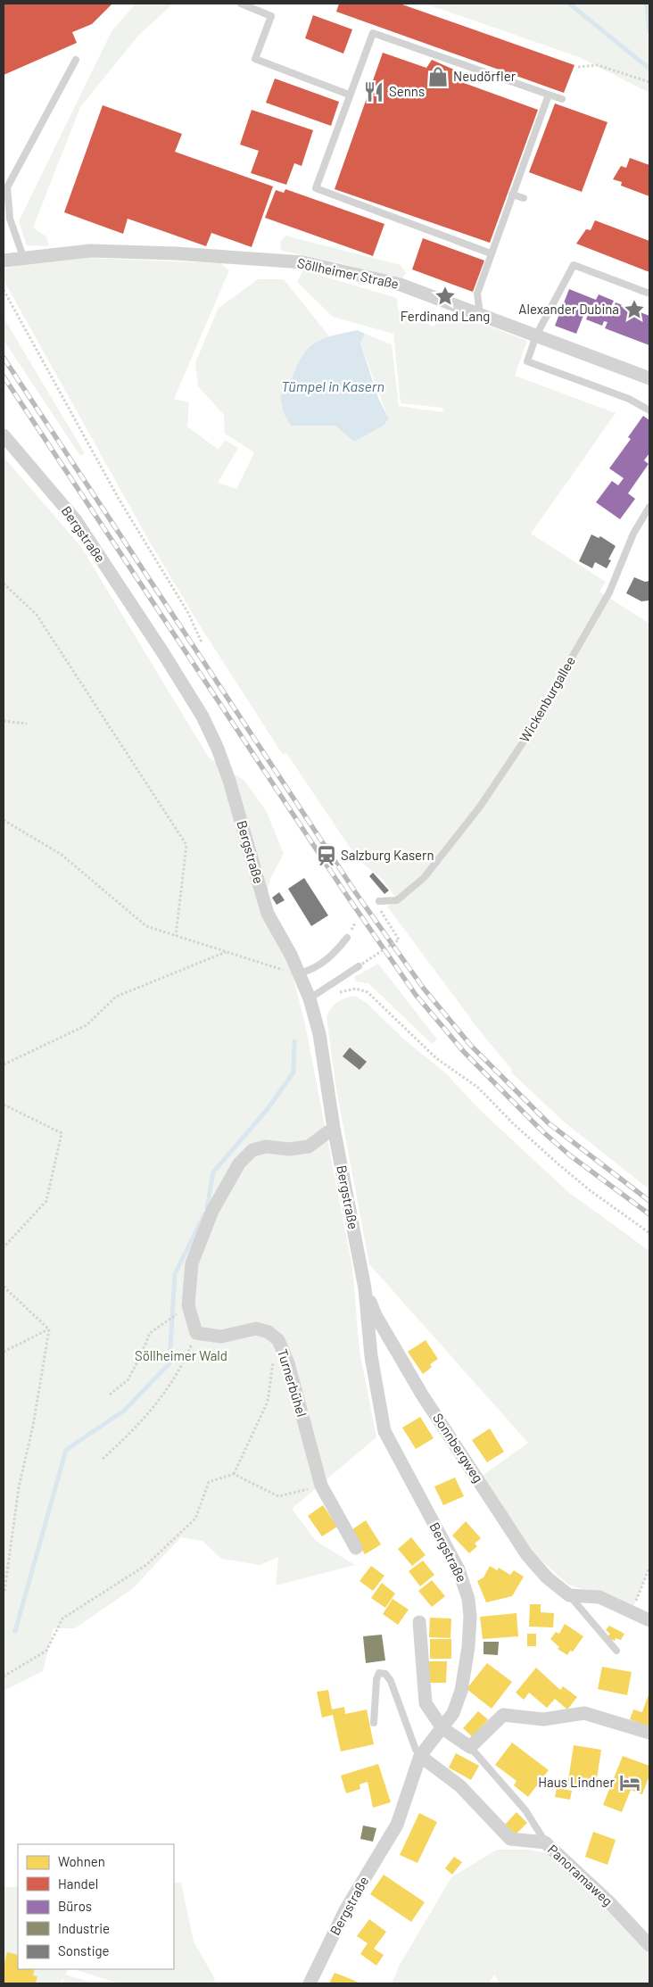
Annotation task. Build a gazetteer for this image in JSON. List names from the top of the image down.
{
  "streets": {
    "street": [
      "Söllheimer Straße",
      "Bergstraße",
      "Turnerbühel",
      "Sonnbergweg",
      "Panoramaweg"
    ],
    "lane": ["Wickenburgallee"]
  },
  "crossings": [
    ["Bergstraße", "Sonnbergweg"],
    ["Bergstraße", "Panoramaweg"]
  ],
  "water": ["Tümpel in Kasern"],
  "parks": ["Söllheimer Wald"],
  "places": {
    "shop": ["Neudörfler"],
    "restaurant": ["Senns"],
    "place": ["Ferdinand Lang", "Alexander Dubina"],
    "station": ["Salzburg Kasern"],
    "hotel": ["Haus Lindner"]
  },
  "legend": [
    "Wohnen",
    "Handel",
    "Büros",
    "Industrie",
    "Sonstige"
  ]
}
